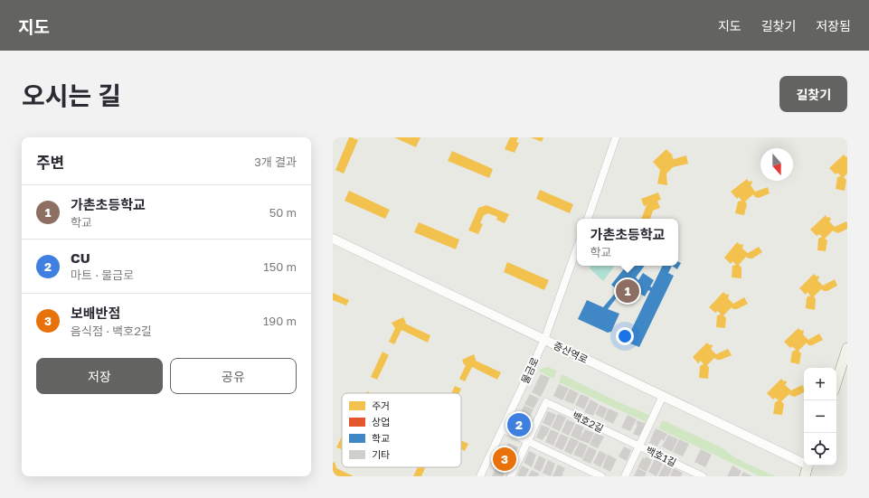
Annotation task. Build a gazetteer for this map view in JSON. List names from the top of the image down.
{
  "streets": {
    "street": [
      "증산역로",
      "물금로",
      "백호2길",
      "백호1길"
    ]
  },
  "crossings": [
    ["증산역로", "물금로"],
    ["백호2길", "백호1길"]
  ],
  "legend": [
    "주거",
    "상업",
    "학교",
    "기타"
  ],
  "north": "bottom",
  "page": {
    "header": "지도",
    "nav": ["지도", "길찾기", "저장됨"],
    "title": "오시는 길",
    "buttons": [
      "길찾기",
      ["저장", "공유"]
    ],
    "heading": ["주변", "3개 결과"],
    "list": [
      {
        "mark": "1",
        "name": "가촌초등학교",
        "note": "학교",
        "value": "50 m"
      },
      {
        "mark": "2",
        "name": "CU",
        "note": "마트 · 물금로",
        "value": "150 m"
      },
      {
        "mark": "3",
        "name": "보배반점",
        "note": "음식점 · 백호2길",
        "value": "190 m"
      }
    ],
    "popup": ["가촌초등학교", "학교"],
    "pins": ["1", "2", "3"],
    "map_buttons": ["+", "−"]
  }
}
